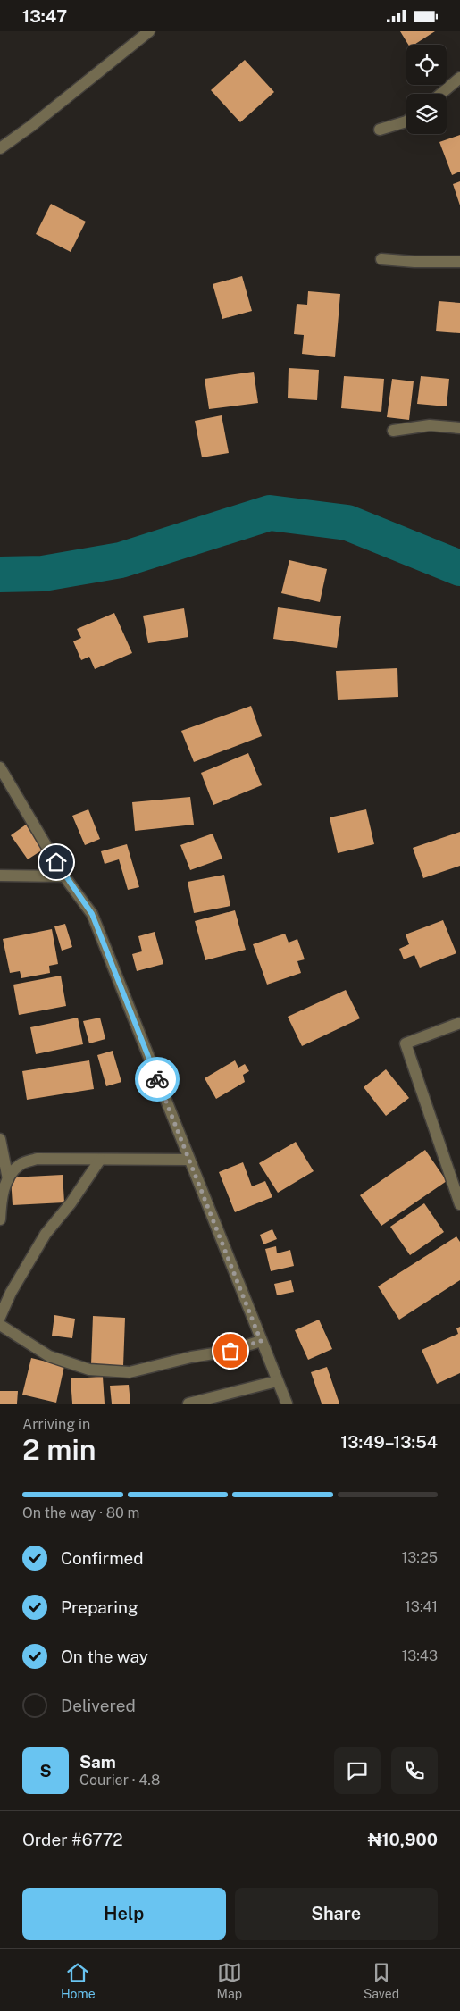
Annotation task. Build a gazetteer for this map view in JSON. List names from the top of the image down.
{
  "page": {
    "status": "13:47",
    "heading": ["2 min", "Arriving in", "13:49–13:54"],
    "panel": [
      "Sam",
      "Courier · 4.8",
      "Order #6772",
      "₦10,900"
    ],
    "bar": "On the way · 80 m",
    "list": [
      ["Confirmed", "13:25"],
      ["Preparing", "13:41"],
      ["On the way", "13:43"],
      "Delivered"
    ],
    "round": "S",
    "buttons": ["Help", "Share"],
    "tabs": ["Home", "Map", "Saved"]
  }
}
